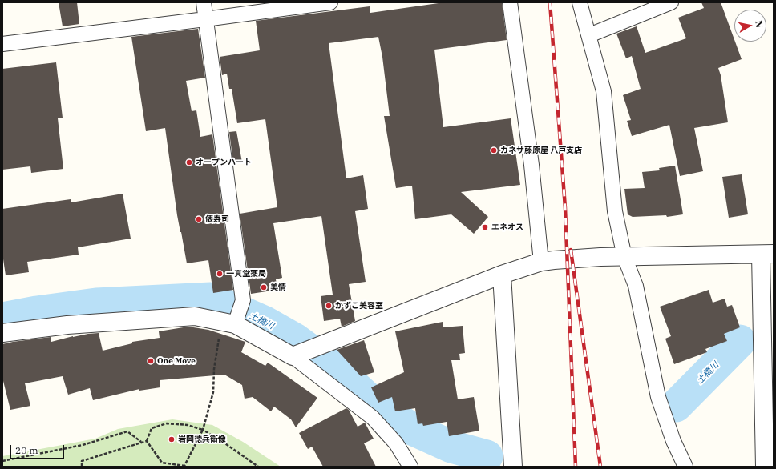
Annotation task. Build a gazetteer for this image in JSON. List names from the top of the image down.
{
  "water": ["土橋川"],
  "places": [
    "カネサ藤原屋 八戸支店",
    "オープンハート",
    "俵寿司",
    "エネオス",
    "一真堂薬局",
    "美情",
    "かずこ美容室",
    "One Move",
    "岩岡徳兵衛像"
  ],
  "scale_bar": "20 m",
  "north": "right"
}
